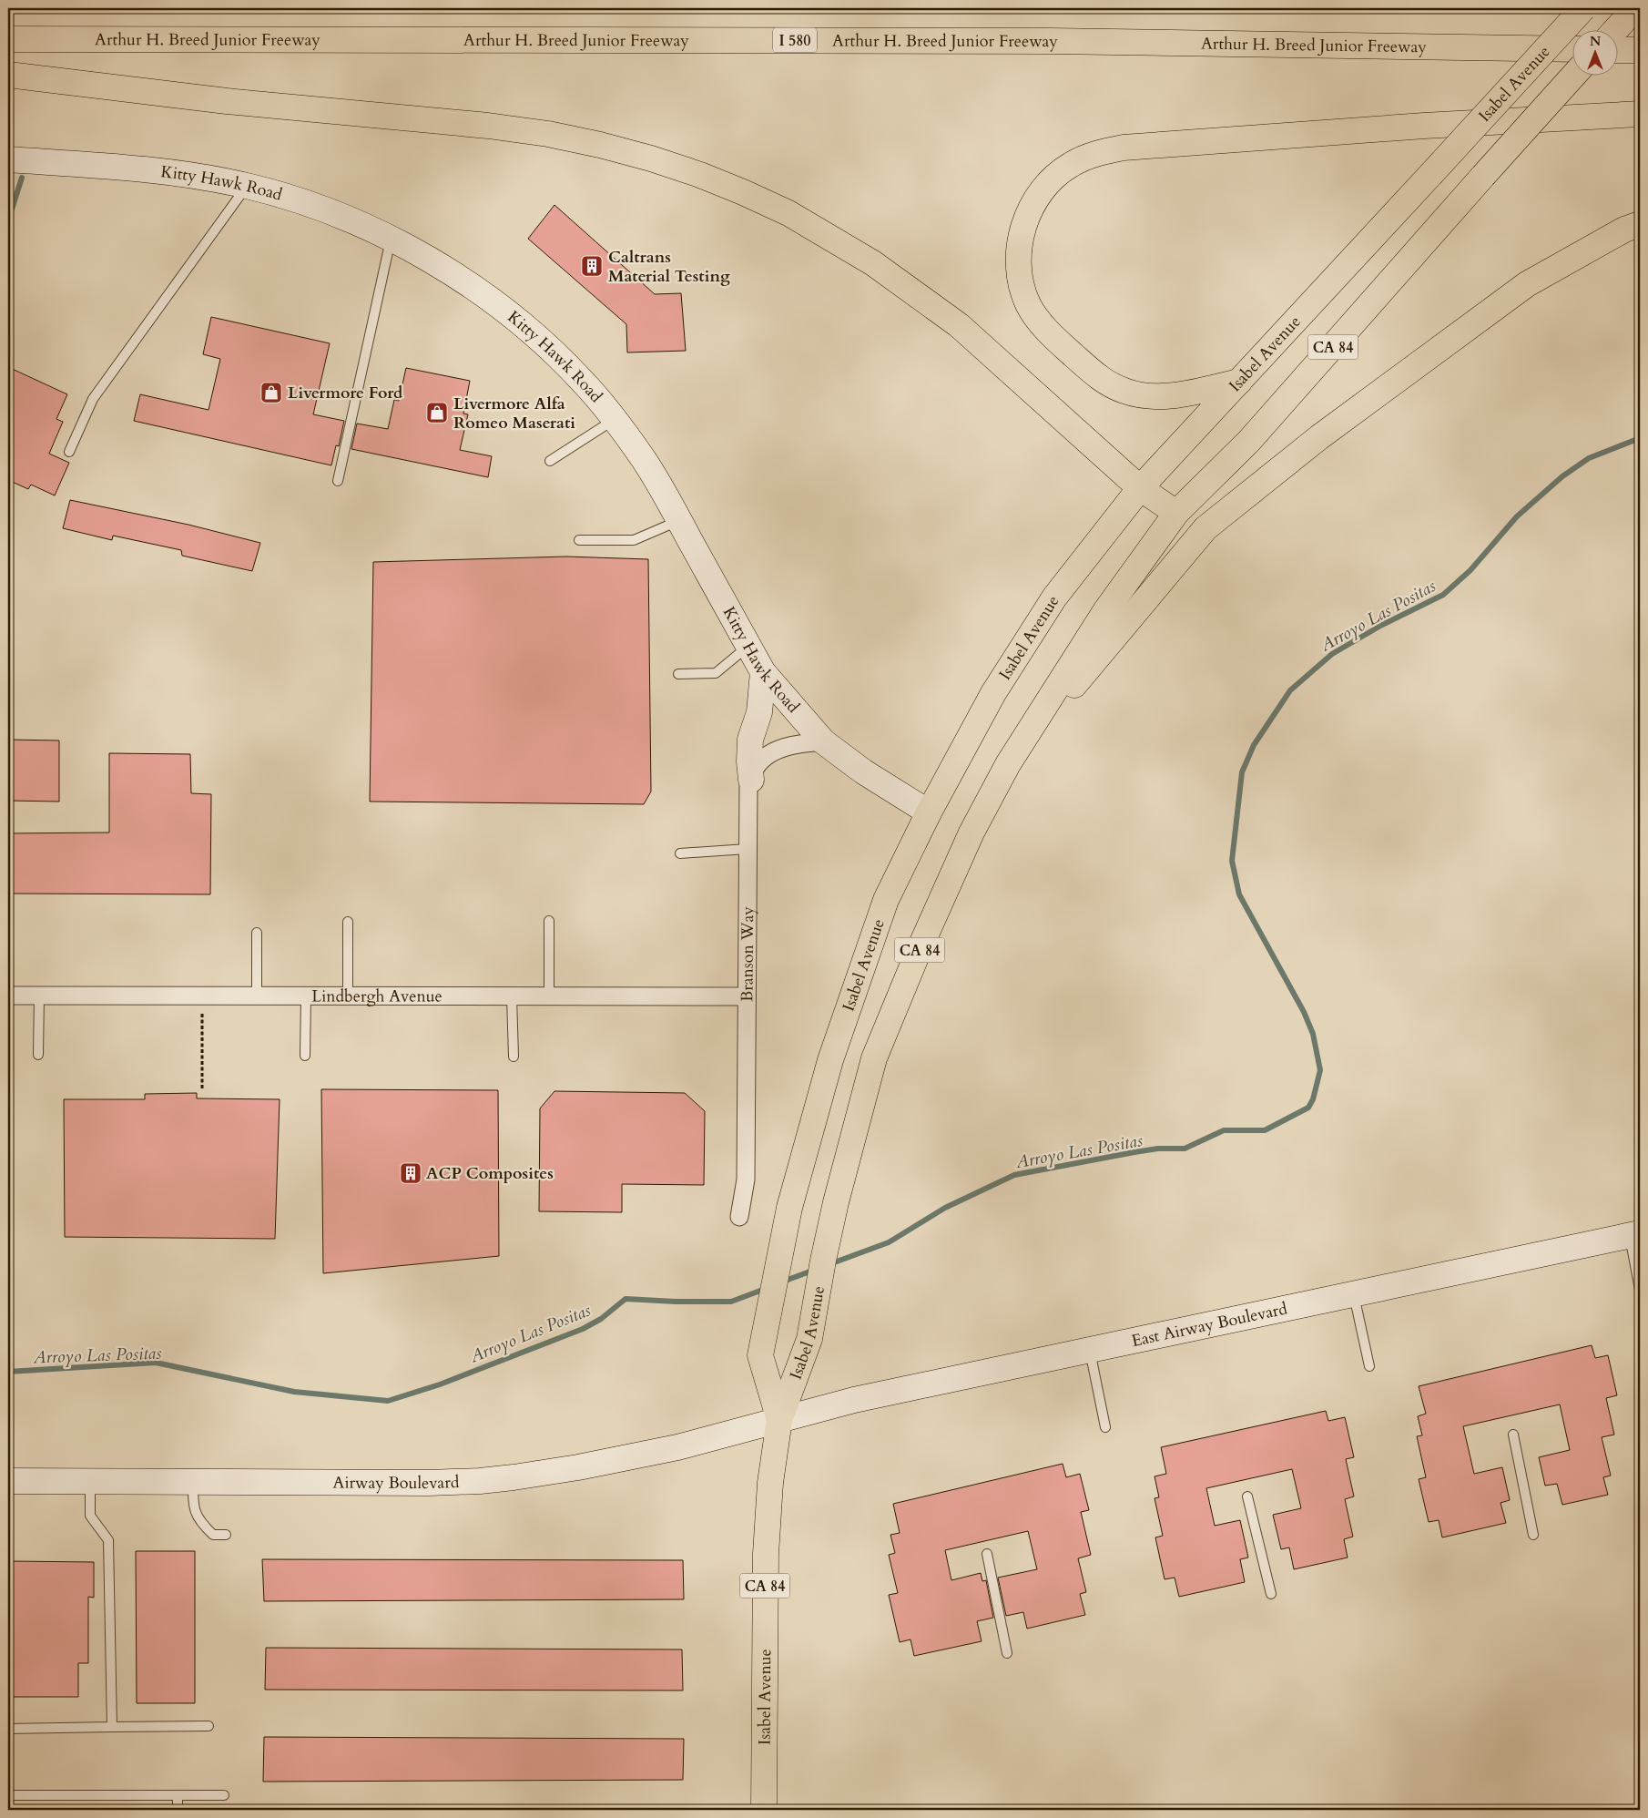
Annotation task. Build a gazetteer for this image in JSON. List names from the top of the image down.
{
  "streets": {
    "highway": [
      "Arthur H. Breed Junior Freeway",
      "I 580",
      "Isabel Avenue",
      "CA 84"
    ],
    "main road": ["Kitty Hawk Road", "East Airway Boulevard", "Airway Boulevard"],
    "street": ["Branson Way", "Lindbergh Avenue"]
  },
  "crossings": [
    ["Isabel Avenue", "Kitty Hawk Road"],
    ["Isabel Avenue", "East Airway Boulevard"],
    ["Isabel Avenue", "Airway Boulevard"],
    ["Kitty Hawk Road", "Branson Way"],
    ["Branson Way", "Lindbergh Avenue"],
    ["East Airway Boulevard", "Airway Boulevard"]
  ],
  "water": ["Arroyo Las Positas"],
  "places": {
    "building": ["Caltrans Material Testing", "ACP Composites"],
    "shop": ["Livermore Ford", "Livermore Alfa Romeo Maserati"]
  },
  "north": "top"
}
